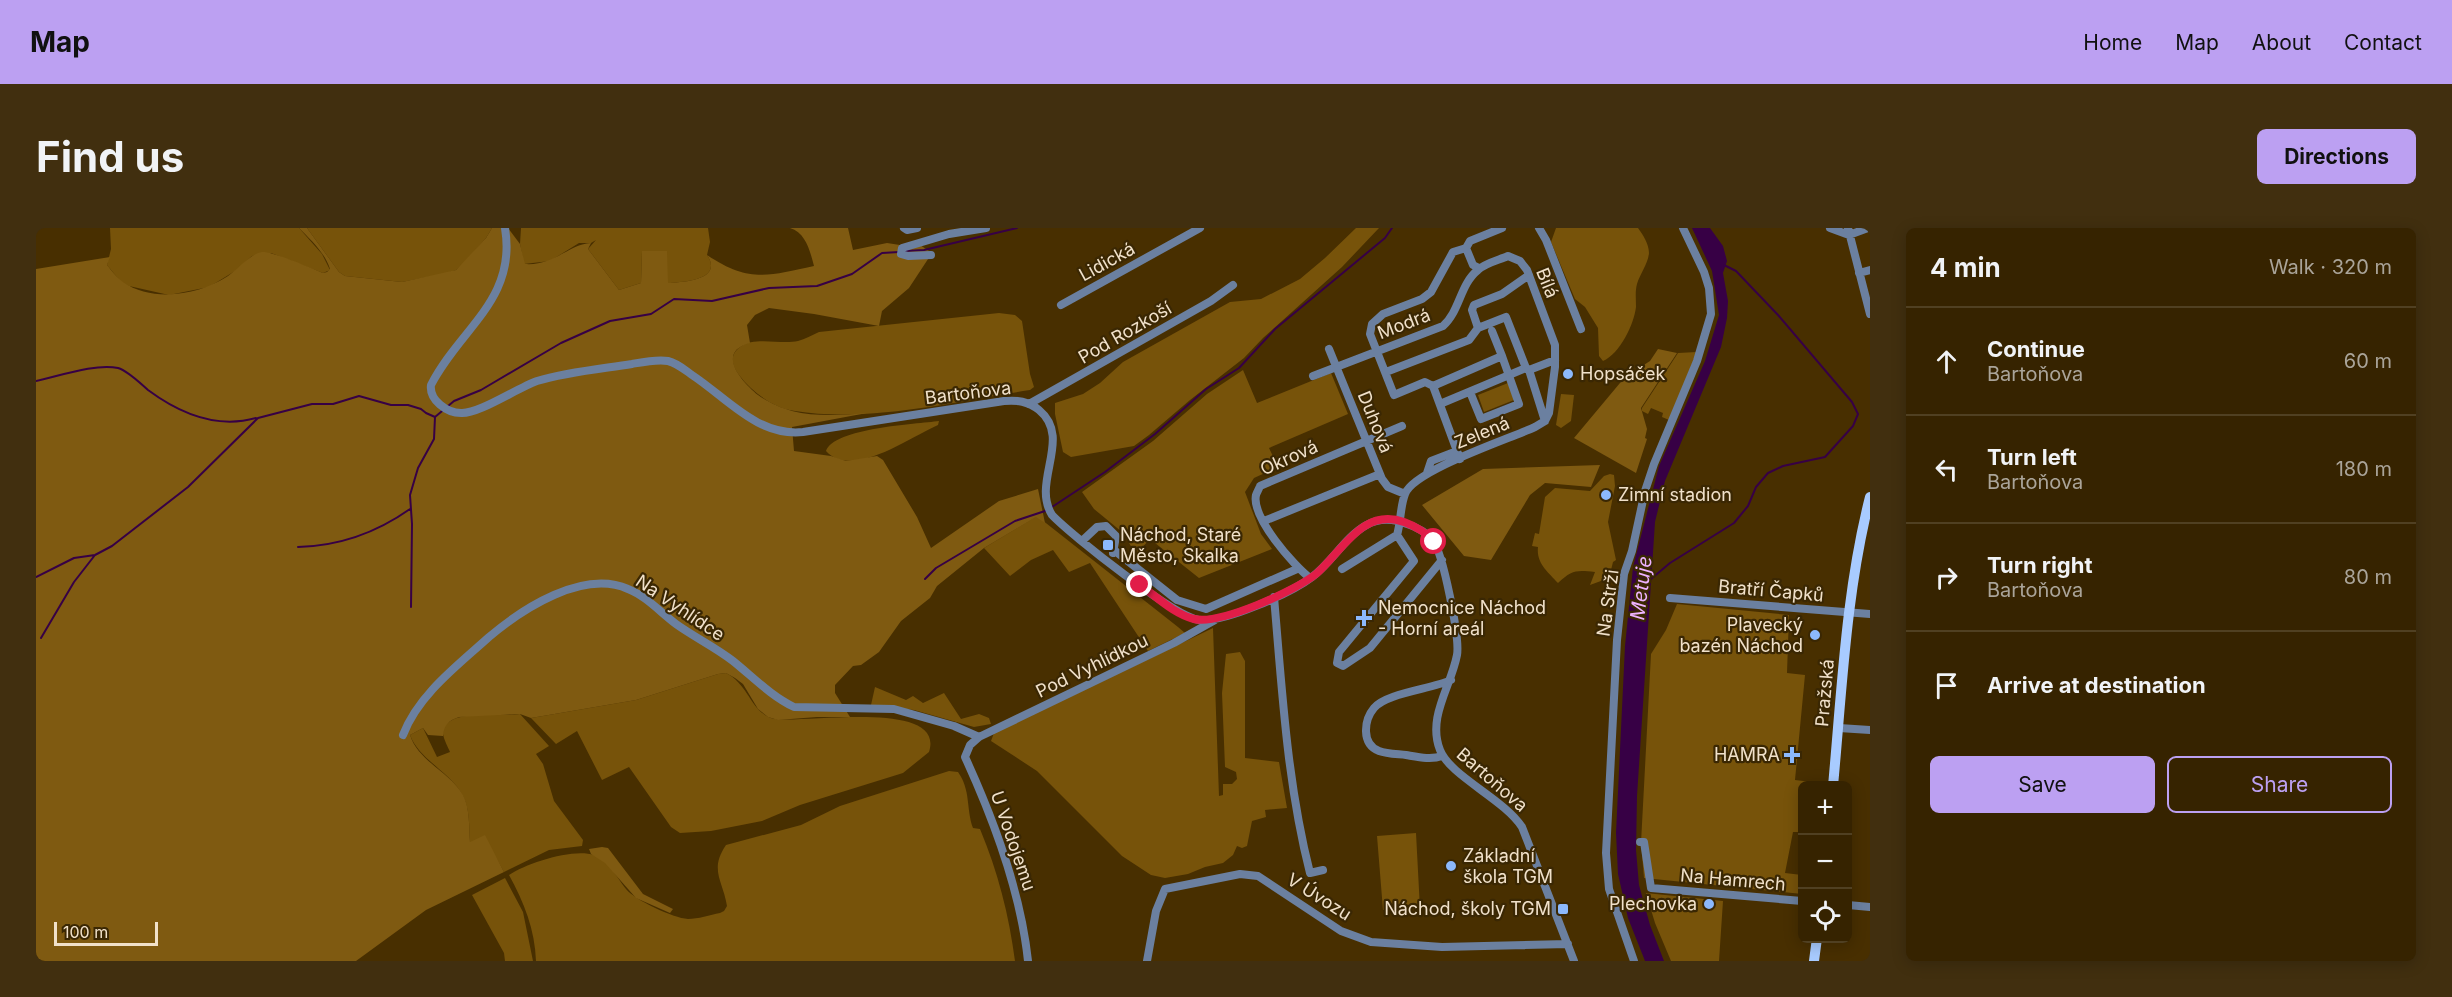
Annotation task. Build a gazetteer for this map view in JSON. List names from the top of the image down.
{
  "streets": {
    "main road": ["Pražská"],
    "street": [
      "Lidická",
      "Bílá",
      "Modrá",
      "Pod Rozkoší",
      "Bartoňova",
      "Duhová",
      "Zelená",
      "Okrová",
      "Bratří Čapků",
      "Na Strži",
      "Na Vyhlídce",
      "Pod Vyhlídkou",
      "U Vodojemu",
      "Na Hamrech",
      "V Úvozu"
    ]
  },
  "crossings": [
    ["Bílá", "Modrá"],
    ["Modrá", "Duhová"],
    ["Pod Rozkoší", "Bartoňova"],
    ["Bartoňova", "Pod Vyhlídkou"],
    ["Bartoňova", "V Úvozu"],
    ["Duhová", "Zelená"],
    ["Duhová", "Okrová"],
    ["Bratří Čapků", "Pražská"],
    ["Na Vyhlídce", "Pod Vyhlídkou"],
    ["Na Vyhlídce", "U Vodojemu"],
    ["Pod Vyhlídkou", "U Vodojemu"]
  ],
  "water": ["Metuje"],
  "places": {
    "other": [
      "Hopsáček",
      "Zimní stadion",
      "Plavecký bazén Náchod",
      "Základní škola TGM",
      "Plechovka"
    ],
    "transit": ["Náchod, Staré Město, Skalka", "Náchod, školy TGM"],
    "health": ["Nemocnice Náchod - Horní areál", "HAMRA"]
  },
  "scale_bar": "100 m",
  "page": {
    "header": "Map",
    "nav": [
      "Home",
      "Map",
      "About",
      "Contact"
    ],
    "buttons": [
      "Directions",
      ["Save", "Share"]
    ],
    "title": "Find us",
    "heading": ["4 min", "Walk · 320 m"],
    "list": [
      ["Continue", "Bartoňova", "60 m"],
      ["Turn left", "Bartoňova", "180 m"],
      ["Turn right", "Bartoňova", "80 m"],
      "Arrive at destination"
    ],
    "map_buttons": ["+", "−"],
    "scale": "100 m"
  }
}
